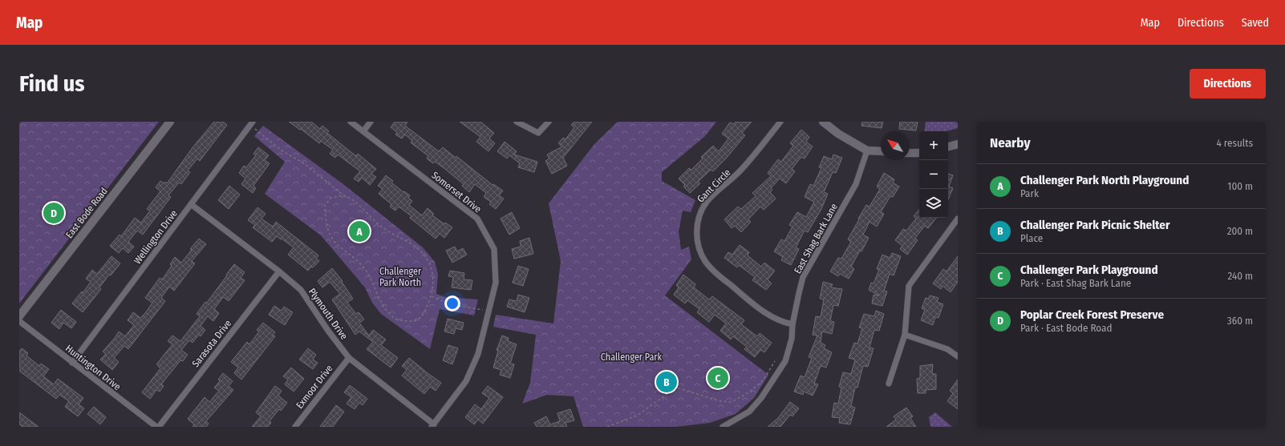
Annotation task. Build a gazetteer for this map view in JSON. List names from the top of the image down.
{
  "streets": {
    "street": [
      "Gant Circle",
      "Somerset Drive",
      "East Bode Road",
      "Wellington Drive",
      "East Shag Bark Lane",
      "Plymouth Drive",
      "Sarasota Drive",
      "Huntington Drive",
      "Exmoor Drive"
    ]
  },
  "crossings": [
    ["Gant Circle", "East Shag Bark Lane"],
    ["Somerset Drive", "Plymouth Drive"],
    ["Wellington Drive", "Plymouth Drive"],
    ["Wellington Drive", "Huntington Drive"],
    ["Plymouth Drive", "Sarasota Drive"],
    ["Plymouth Drive", "Exmoor Drive"],
    ["Sarasota Drive", "Huntington Drive"]
  ],
  "parks": ["Challenger Park North", "Challenger Park"],
  "north": "top left",
  "page": {
    "header": "Map",
    "nav": ["Map", "Directions", "Saved"],
    "buttons": "Directions",
    "title": "Find us",
    "heading": ["Nearby", "4 results"],
    "map_buttons": ["+", "−"],
    "list": [
      {
        "mark": "A",
        "name": "Challenger Park North Playground",
        "note": "Park",
        "value": "100 m"
      },
      {
        "mark": "B",
        "name": "Challenger Park Picnic Shelter",
        "note": "Place",
        "value": "200 m"
      },
      {
        "mark": "C",
        "name": "Challenger Park Playground",
        "note": "Park · East Shag Bark Lane",
        "value": "240 m"
      },
      {
        "mark": "D",
        "name": "Poplar Creek Forest Preserve",
        "note": "Park · East Bode Road",
        "value": "360 m"
      }
    ],
    "pins": [
      "D",
      "A",
      "C",
      "B"
    ]
  }
}
